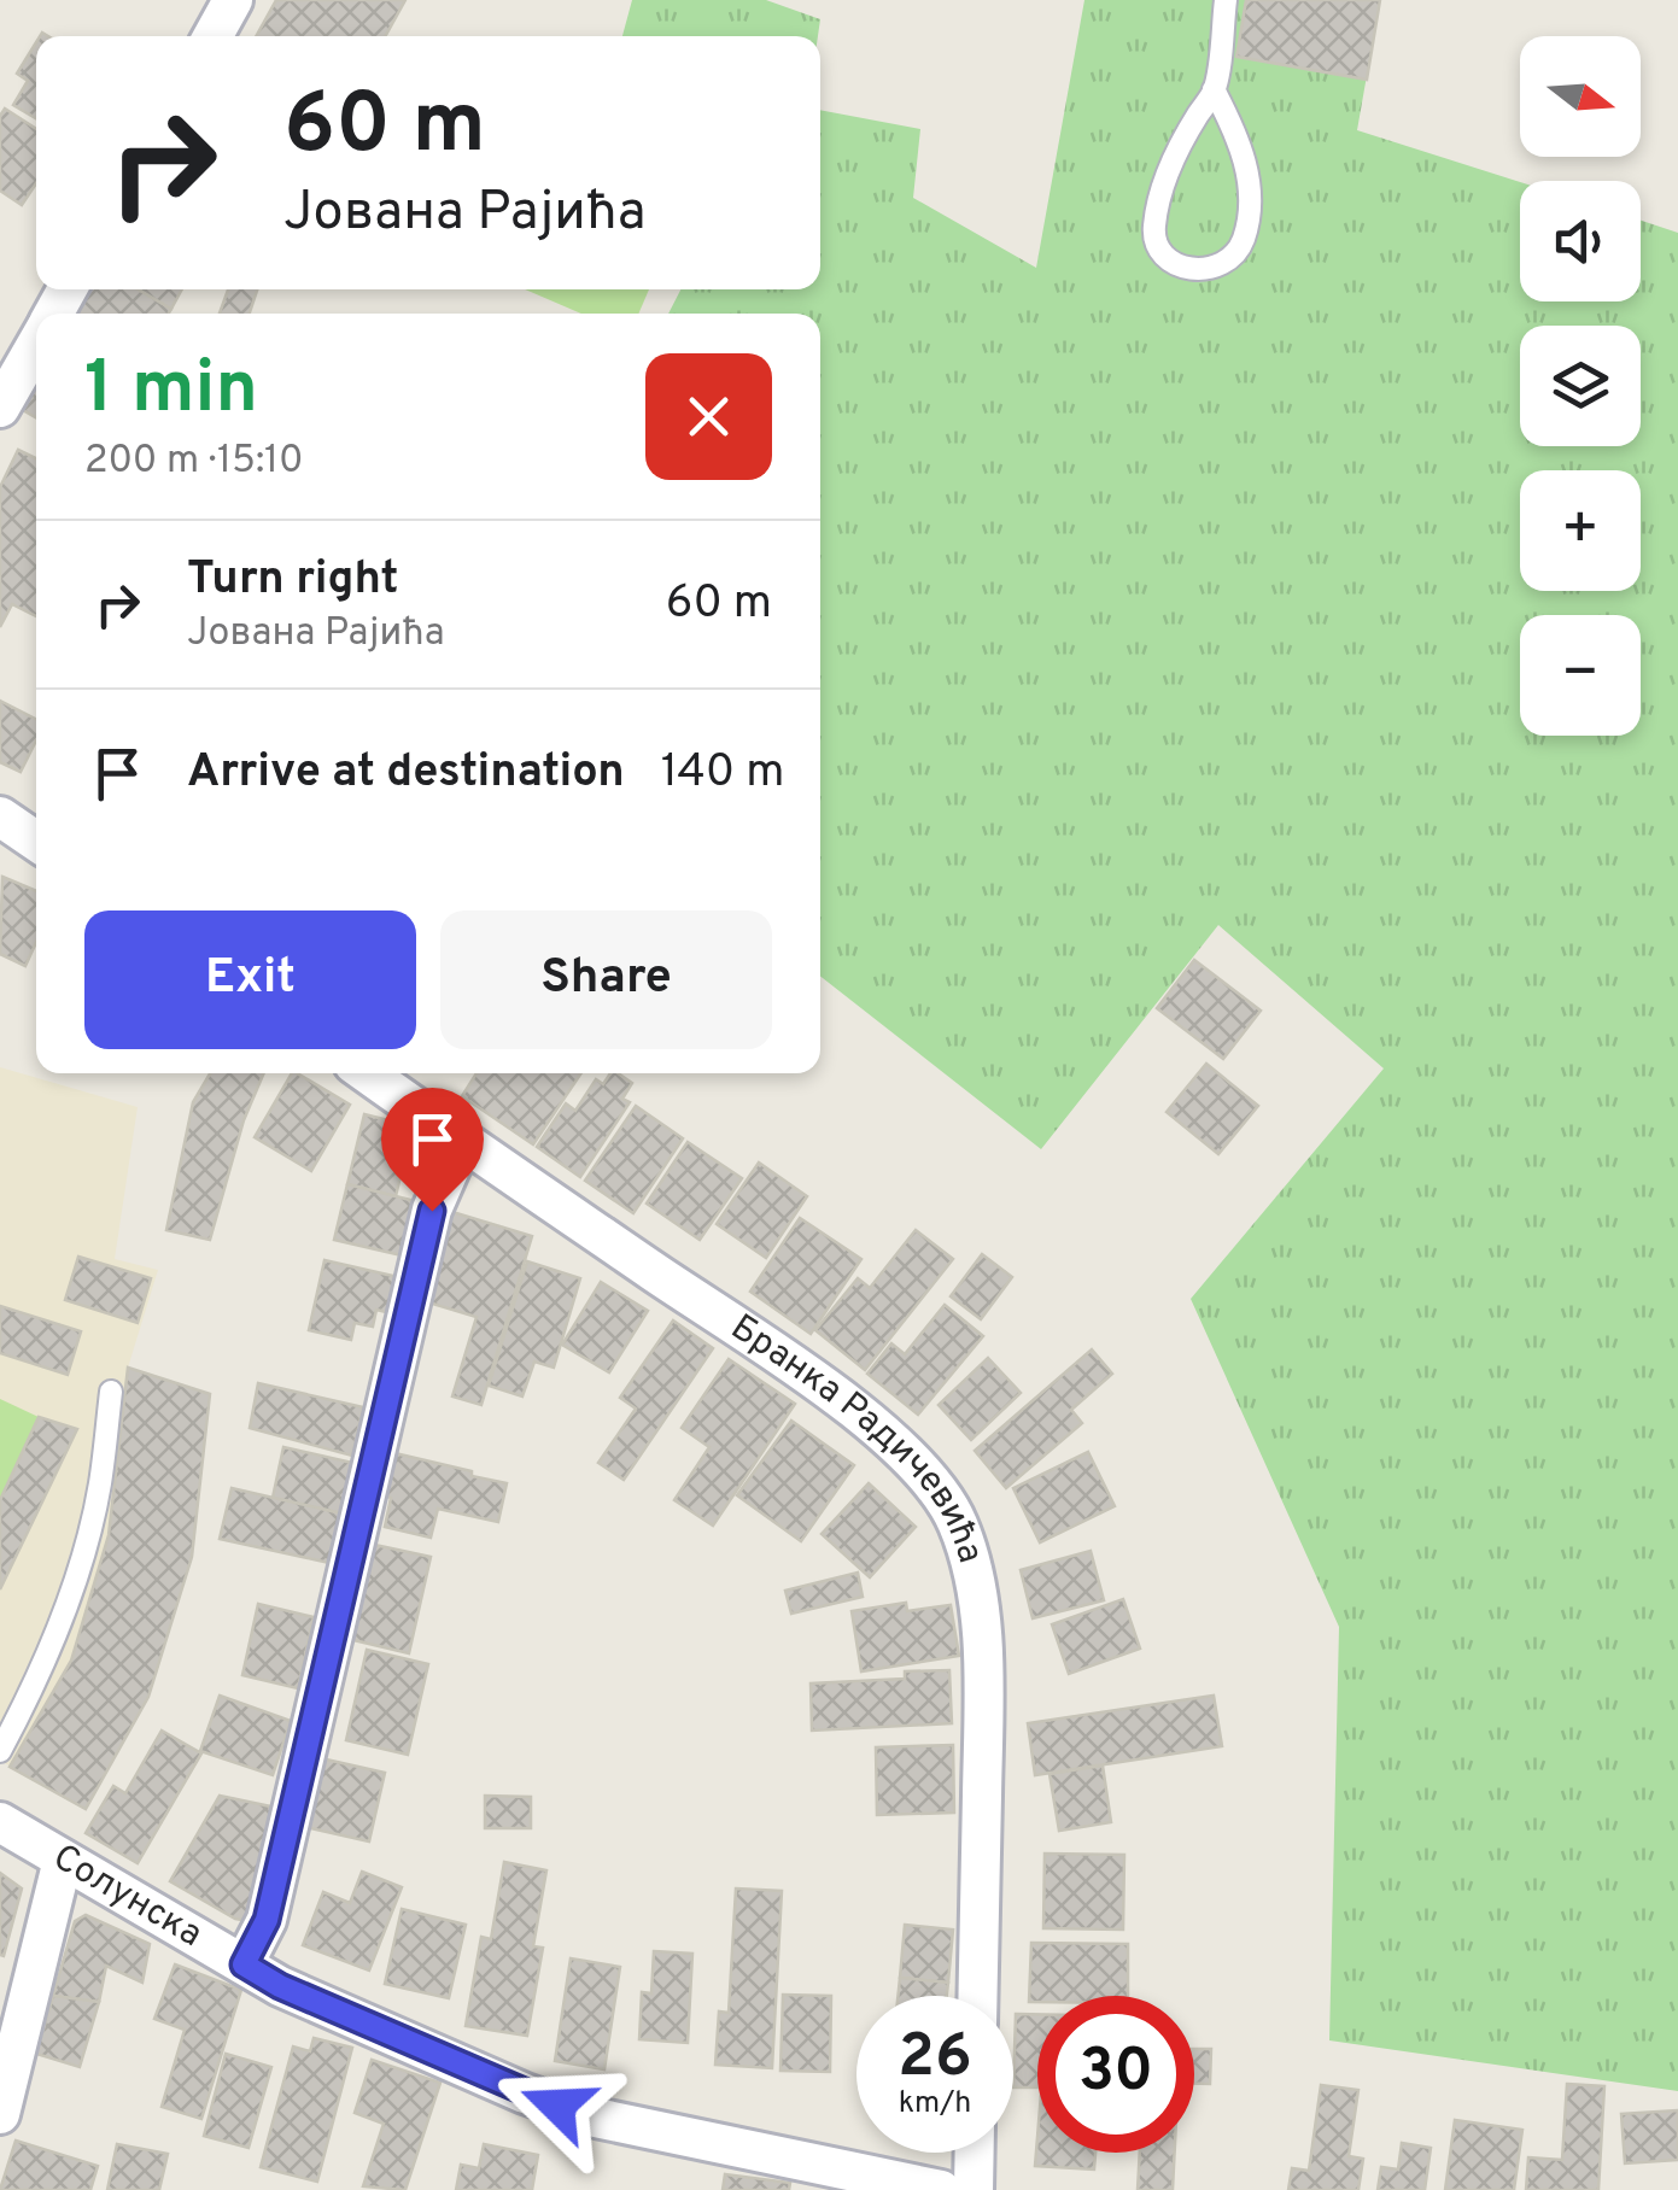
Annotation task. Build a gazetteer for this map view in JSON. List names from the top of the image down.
{
  "streets": {
    "street": ["Бранка Радичевића", "Солунска"]
  },
  "north": "right",
  "page": {
    "map_buttons": ["+", "−"],
    "turn": ["60 m", "Јована Рајића"],
    "heading": ["1 min", "200 m · 15:10"],
    "list": [
      {
        "name": "Turn right",
        "note": "Јована Рајића",
        "value": "60 m"
      },
      {
        "name": "Arrive at destination",
        "value": "140 m"
      }
    ],
    "buttons": ["Exit", "Share"],
    "speed": "26 km/h",
    "limit": "30"
  }
}
